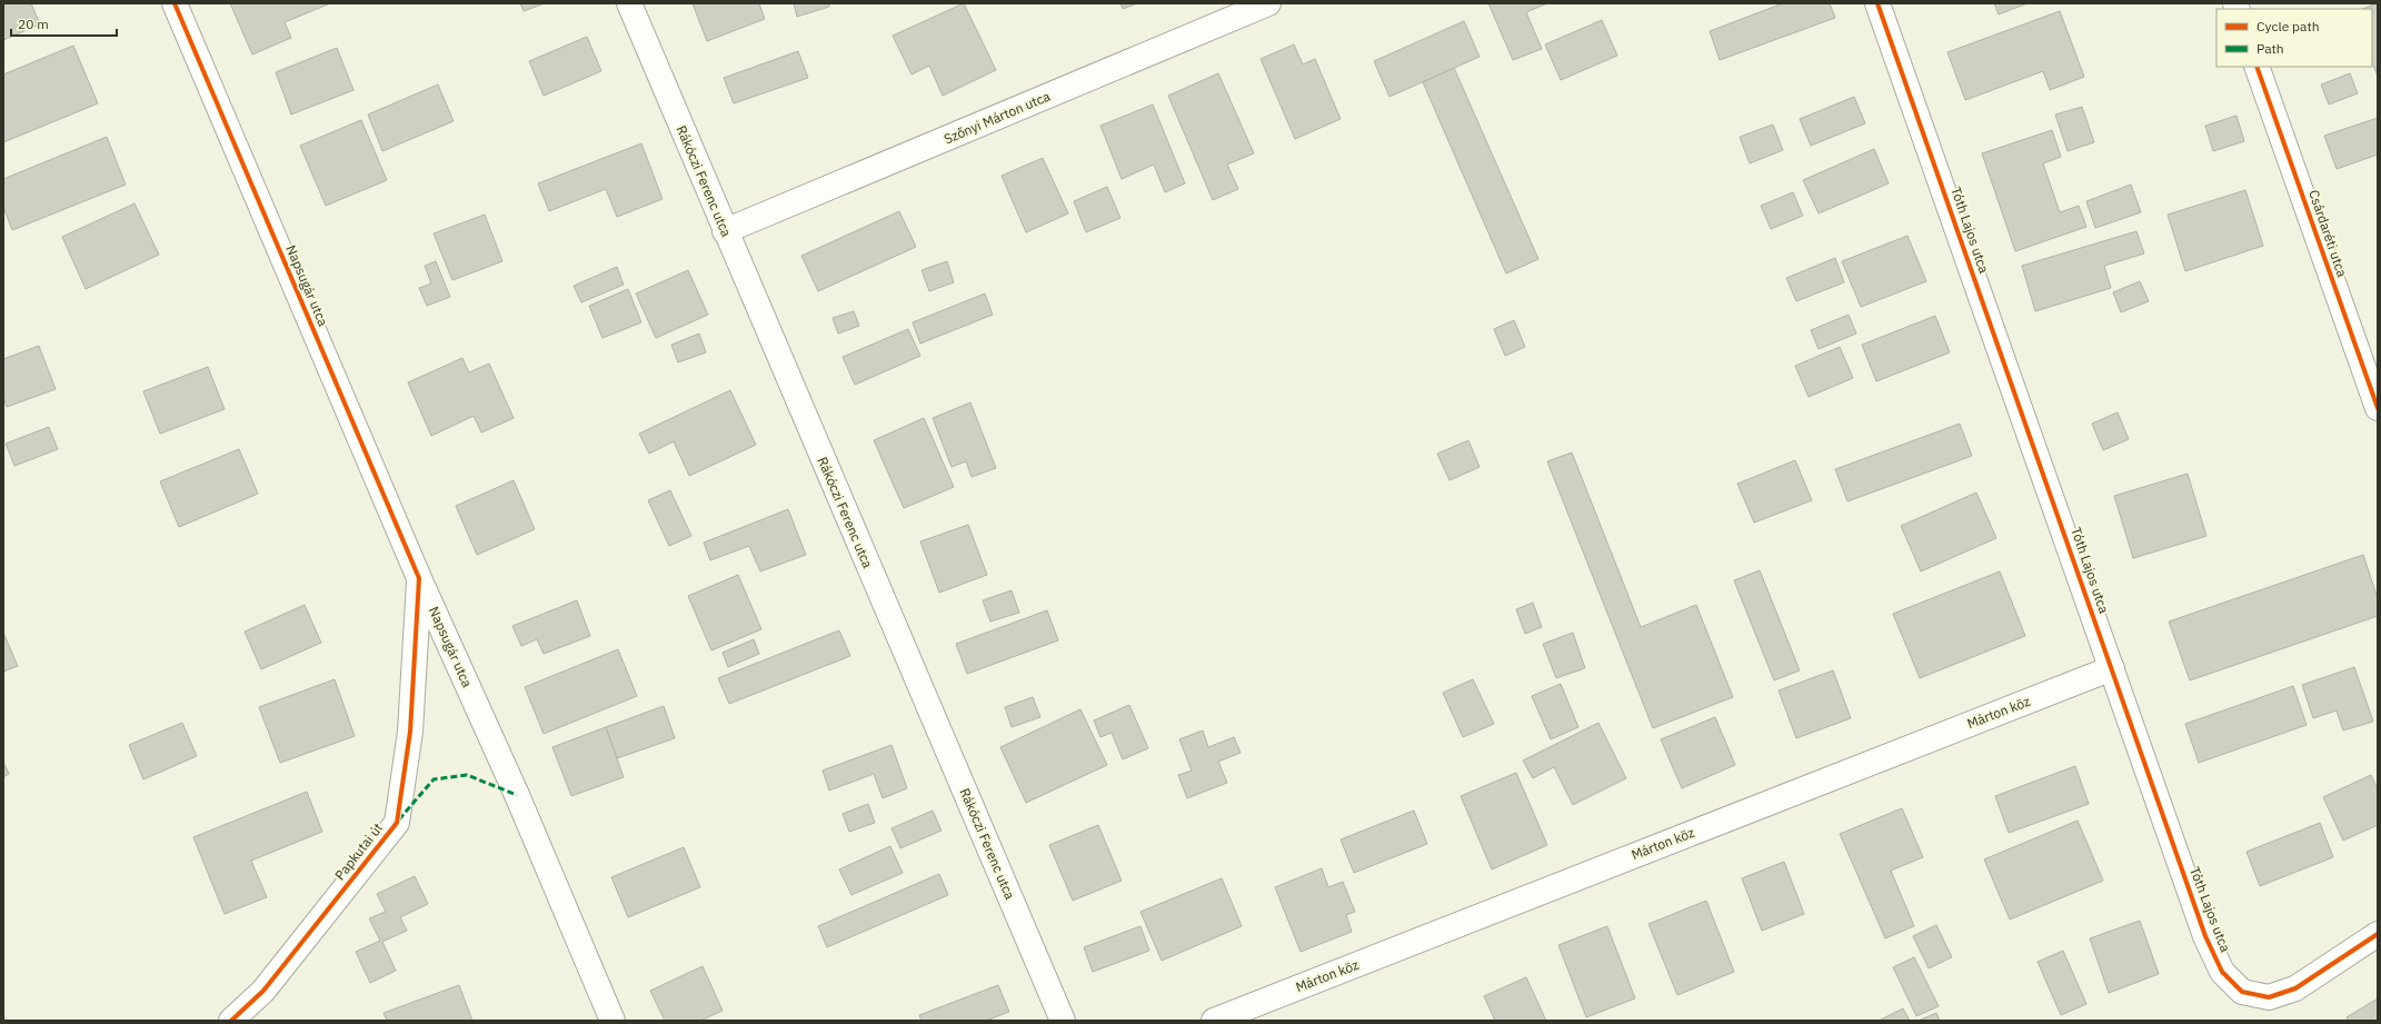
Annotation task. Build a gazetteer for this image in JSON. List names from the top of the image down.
{
  "streets": {
    "street": [
      "Szőnyi Márton utca",
      "Rákóczi Ferenc utca",
      "Tóth Lajos utca",
      "Csárdaréti utca",
      "Napsugár utca",
      "Márton köz",
      "Papkutai út"
    ]
  },
  "crossings": [
    ["Szőnyi Márton utca", "Rákóczi Ferenc utca"],
    ["Tóth Lajos utca", "Márton köz"],
    ["Napsugár utca", "Papkutai út"]
  ],
  "legend": ["Cycle path", "Path"],
  "scale_bar": "20 m"
}
